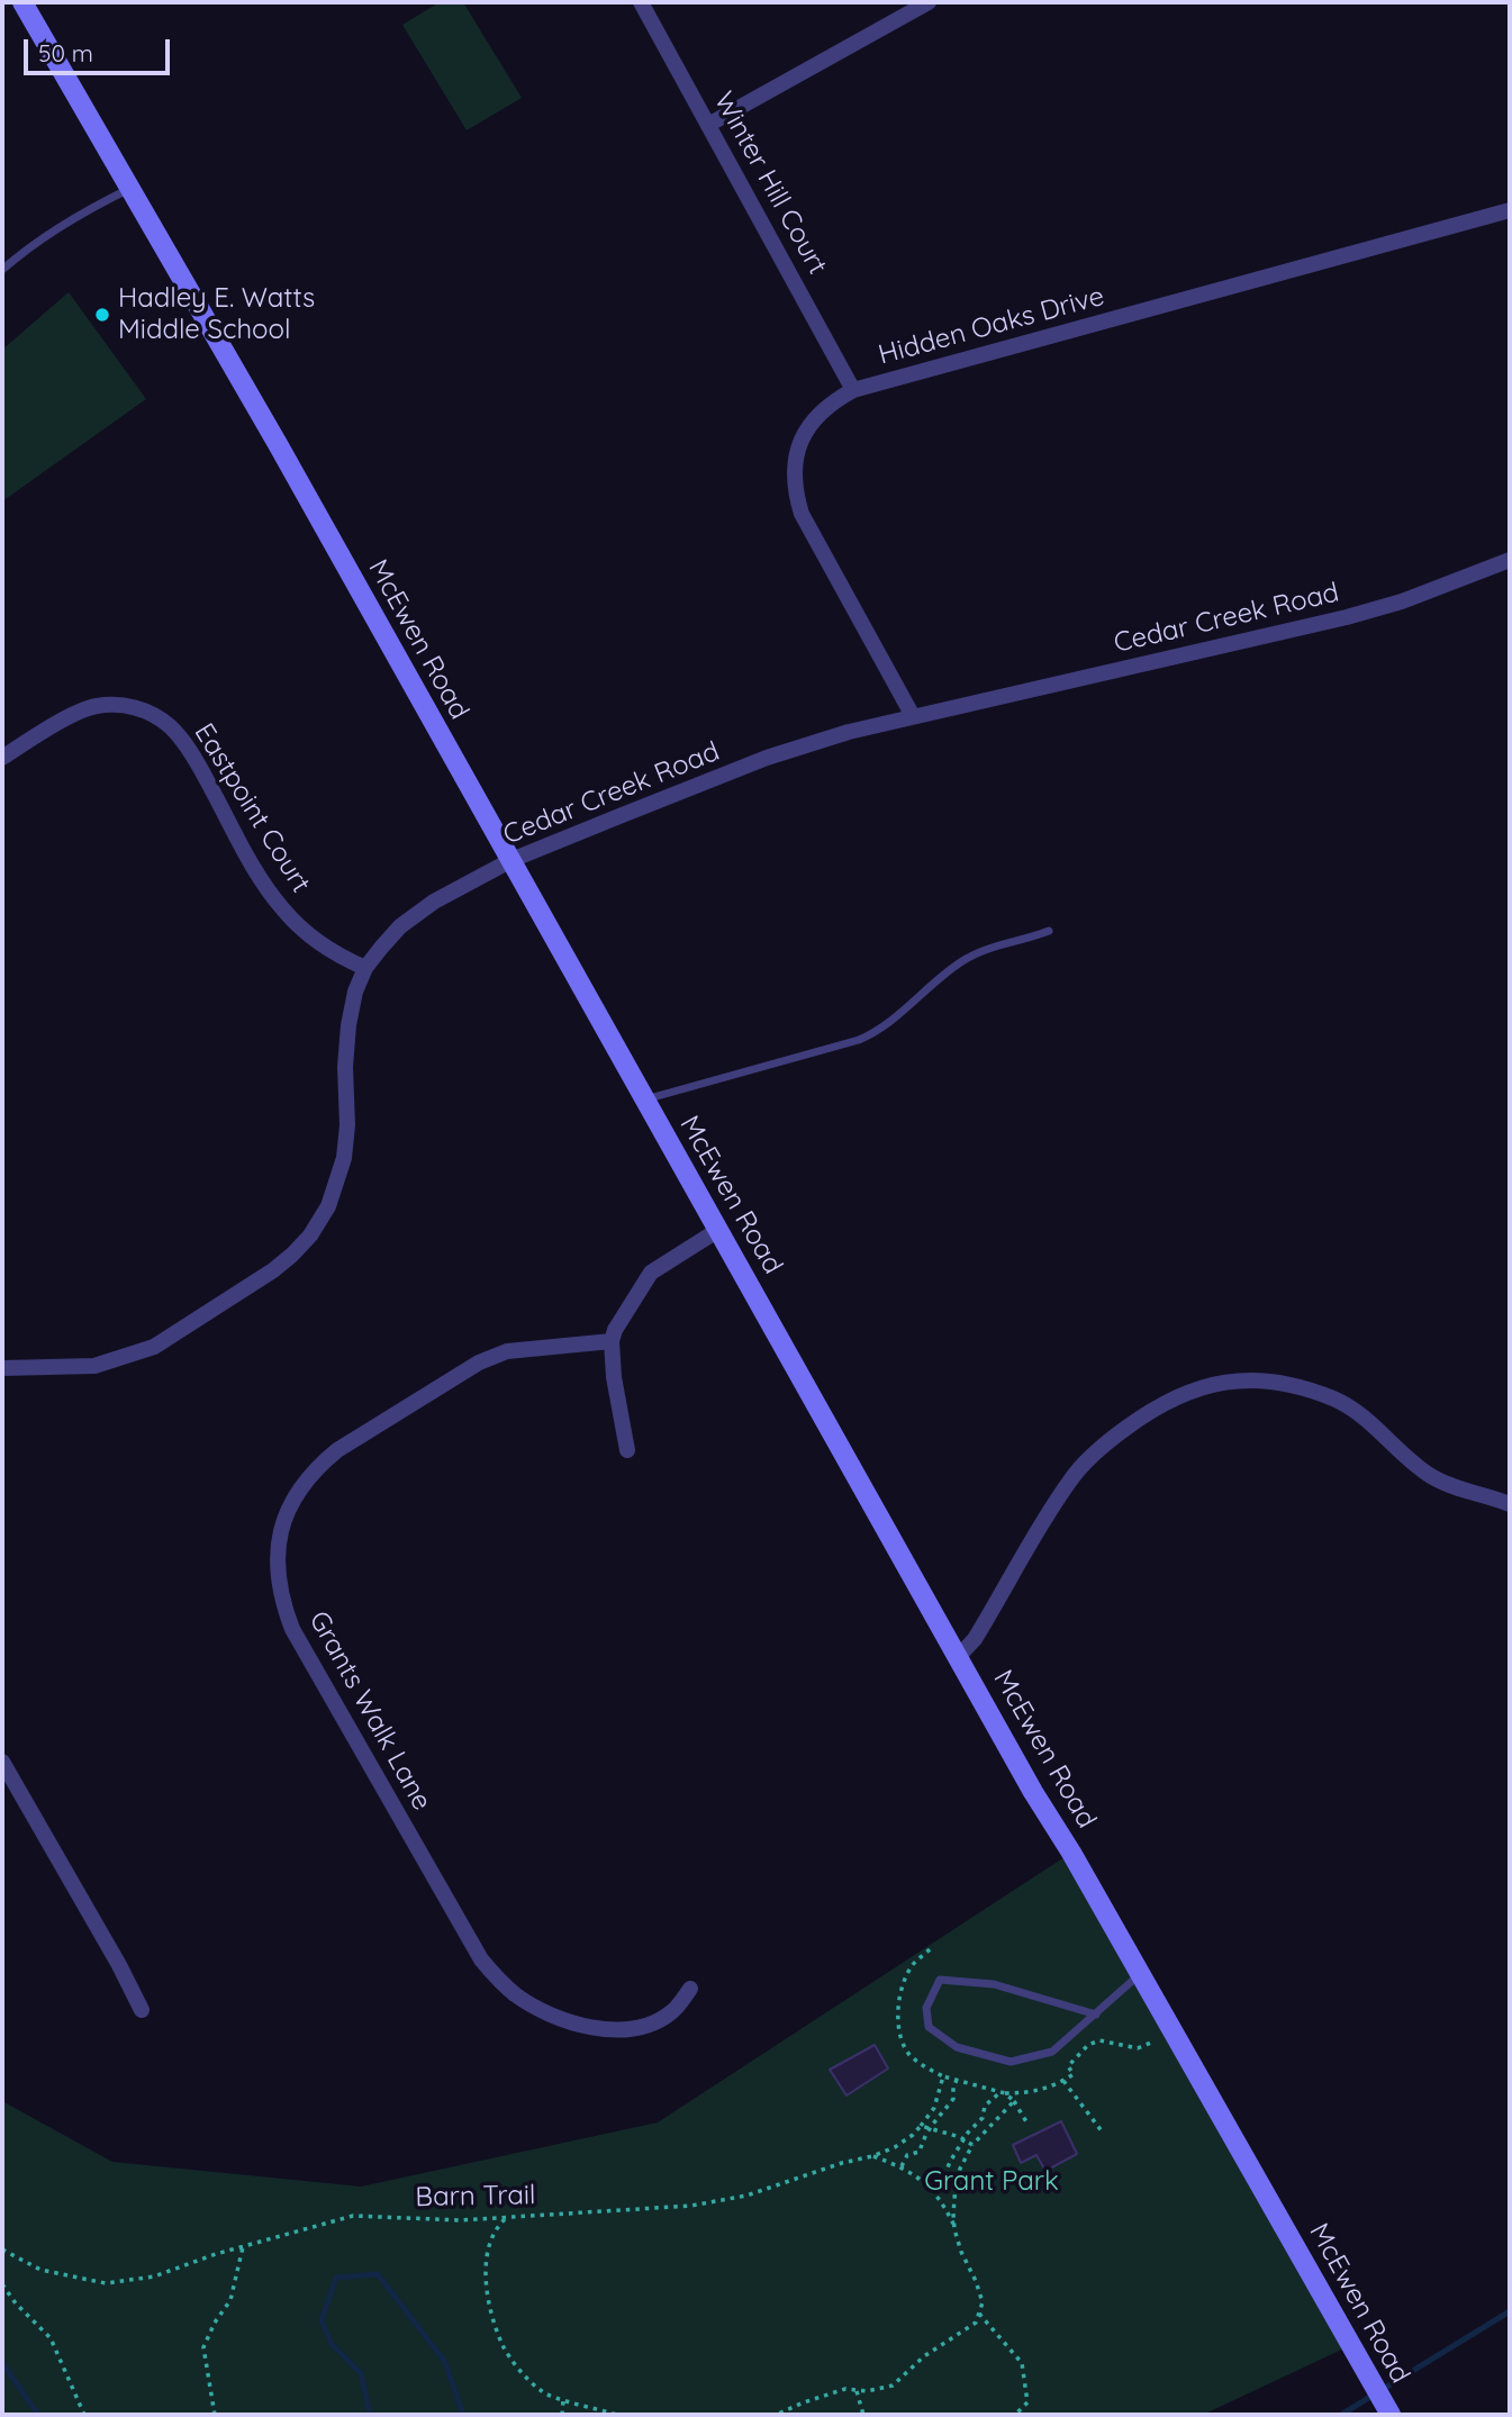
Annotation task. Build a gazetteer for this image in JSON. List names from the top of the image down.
{
  "streets": {
    "street": [
      "Winter Hill Court",
      "Hidden Oaks Drive",
      "Cedar Creek Road",
      "McEwen Road",
      "Eastpoint Court",
      "Grants Walk Lane"
    ],
    "path": ["Barn Trail"]
  },
  "crossings": [
    ["Winter Hill Court", "Hidden Oaks Drive"],
    ["Hidden Oaks Drive", "Cedar Creek Road"],
    ["Cedar Creek Road", "McEwen Road"],
    ["Cedar Creek Road", "Eastpoint Court"]
  ],
  "parks": ["Grant Park"],
  "places": ["Hadley E. Watts Middle School"],
  "scale_bar": "50 m"
}
